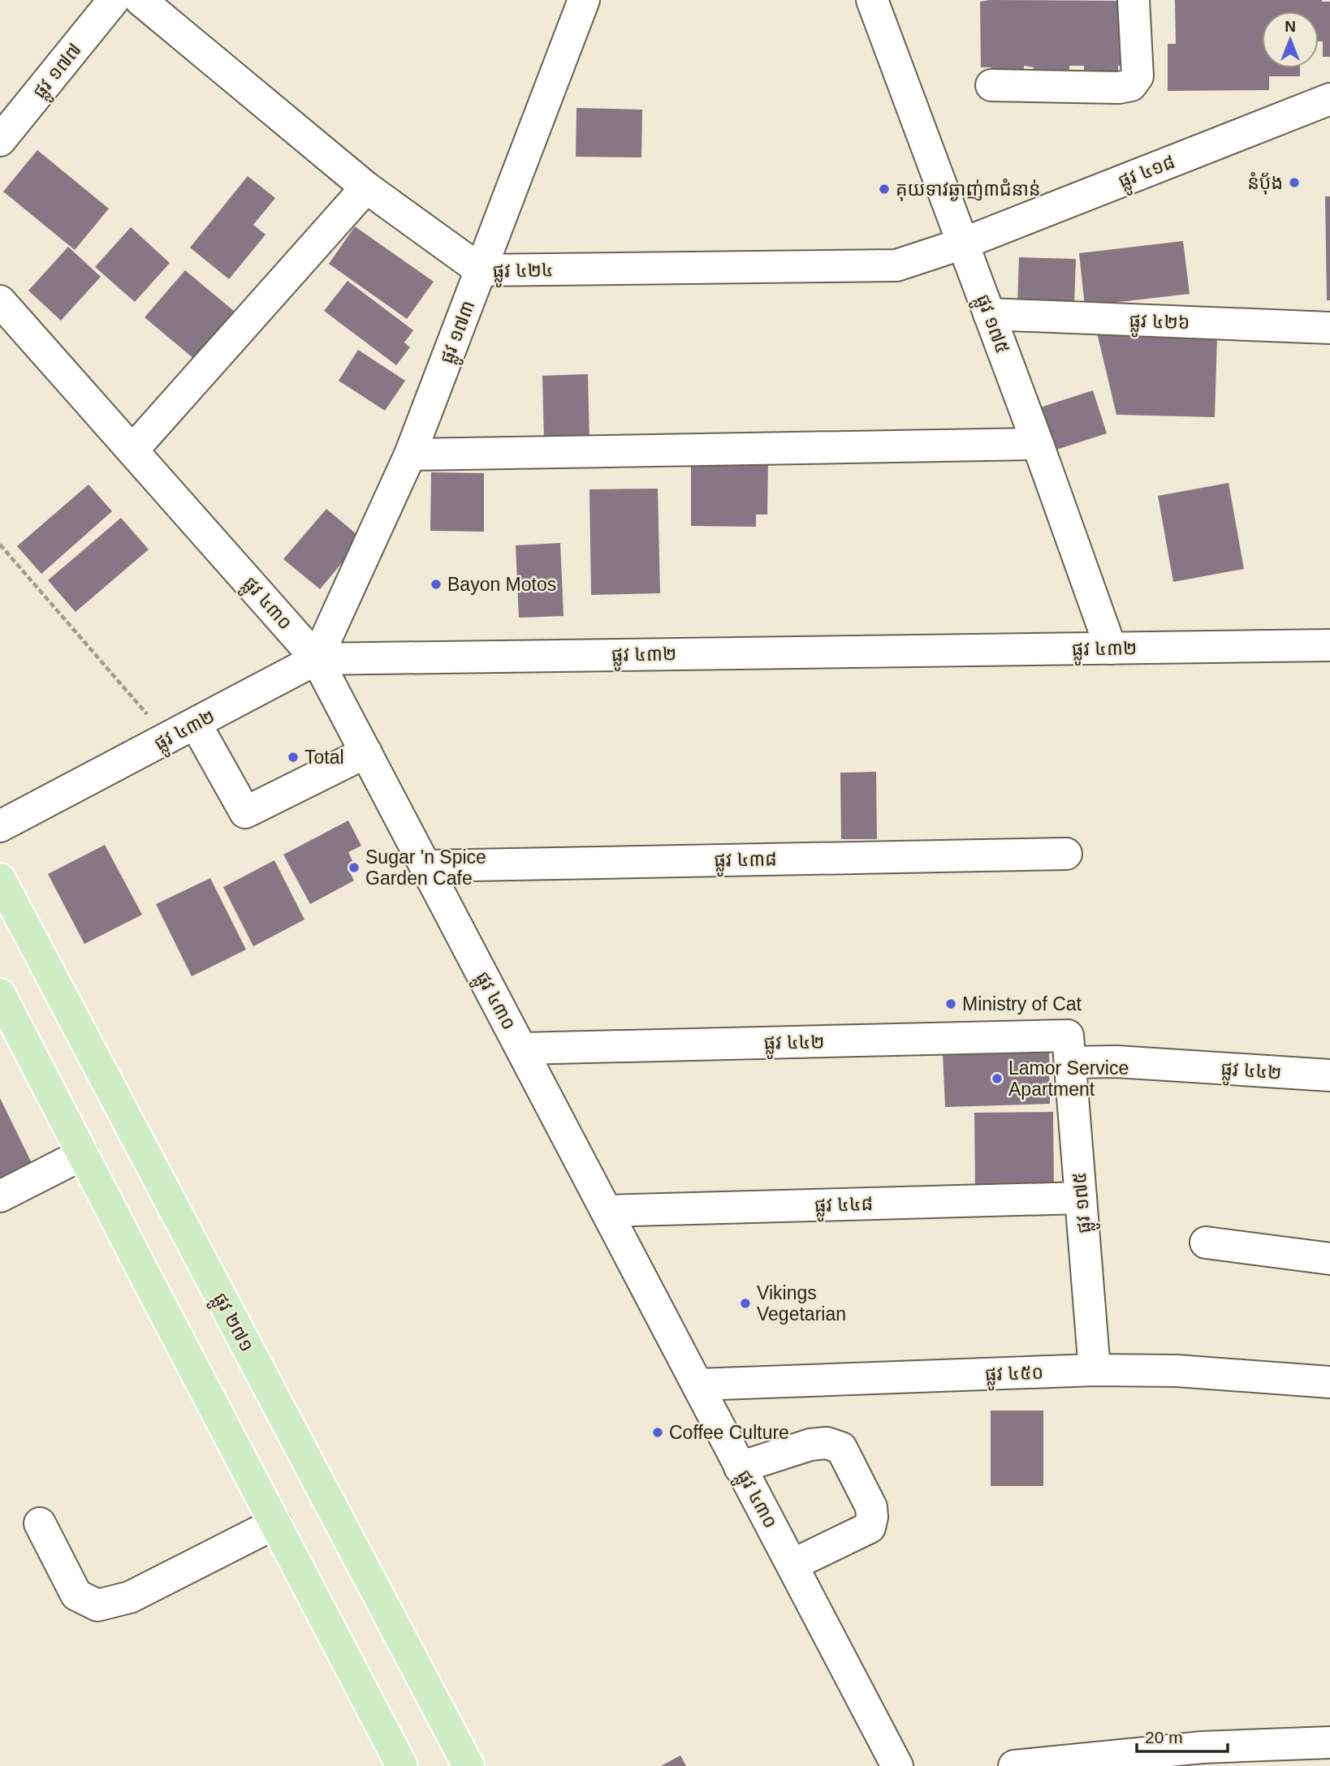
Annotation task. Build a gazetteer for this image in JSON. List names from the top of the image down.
{
  "streets": {
    "main road": ["ផ្លូវ ២៧១"],
    "street": [
      "ផ្លូវ ១៧៧",
      "ផ្លូវ ៤១៨",
      "ផ្លូវ ៤២៤",
      "ផ្លូវ ៤២៦",
      "ផ្លូវ ១៧៥",
      "ផ្លូវ ១៧៣",
      "ផ្លូវ ៤៣០",
      "ផ្លូវ ៤៣២",
      "ផ្លូវ ៤៣៨",
      "ផ្លូវ ៤៤២",
      "ផ្លូវ ៤៤៨",
      "ផ្លូវ ៤៥០"
    ]
  },
  "crossings": [
    ["ផ្លូវ ៤១៨", "ផ្លូវ ៤២៤"],
    ["ផ្លូវ ៤១៨", "ផ្លូវ ១៧៥"],
    ["ផ្លូវ ៤២៤", "ផ្លូវ ១៧៥"],
    ["ផ្លូវ ៤២៤", "ផ្លូវ ១៧៣"],
    ["ផ្លូវ ៤២៦", "ផ្លូវ ១៧៥"],
    ["ផ្លូវ ១៧៥", "ផ្លូវ ៤៣២"],
    ["ផ្លូវ ១៧៥", "ផ្លូវ ៤៤២"],
    ["ផ្លូវ ១៧៥", "ផ្លូវ ៤៤៨"],
    ["ផ្លូវ ១៧៥", "ផ្លូវ ៤៥០"],
    ["ផ្លូវ ១៧៣", "ផ្លូវ ៤៣០"],
    ["ផ្លូវ ១៧៣", "ផ្លូវ ៤៣២"],
    ["ផ្លូវ ៤៣០", "ផ្លូវ ៤៣២"],
    ["ផ្លូវ ៤៣០", "ផ្លូវ ៤៣៨"],
    ["ផ្លូវ ៤៣០", "ផ្លូវ ៤៤២"],
    ["ផ្លូវ ៤៣០", "ផ្លូវ ៤៤៨"],
    ["ផ្លូវ ៤៣០", "ផ្លូវ ៤៥០"]
  ],
  "places": [
    "នំប៉័ង",
    "គុយទាវឆ្ងាញ់៣ជំនាន់",
    "Bayon Motos",
    "Total",
    "Sugar 'n Spice Garden Cafe",
    "Ministry of Cat",
    "Lamor Service Apartment",
    "Vikings Vegetarian",
    "Coffee Culture"
  ],
  "scale_bar": "20 m",
  "north": "top"
}
